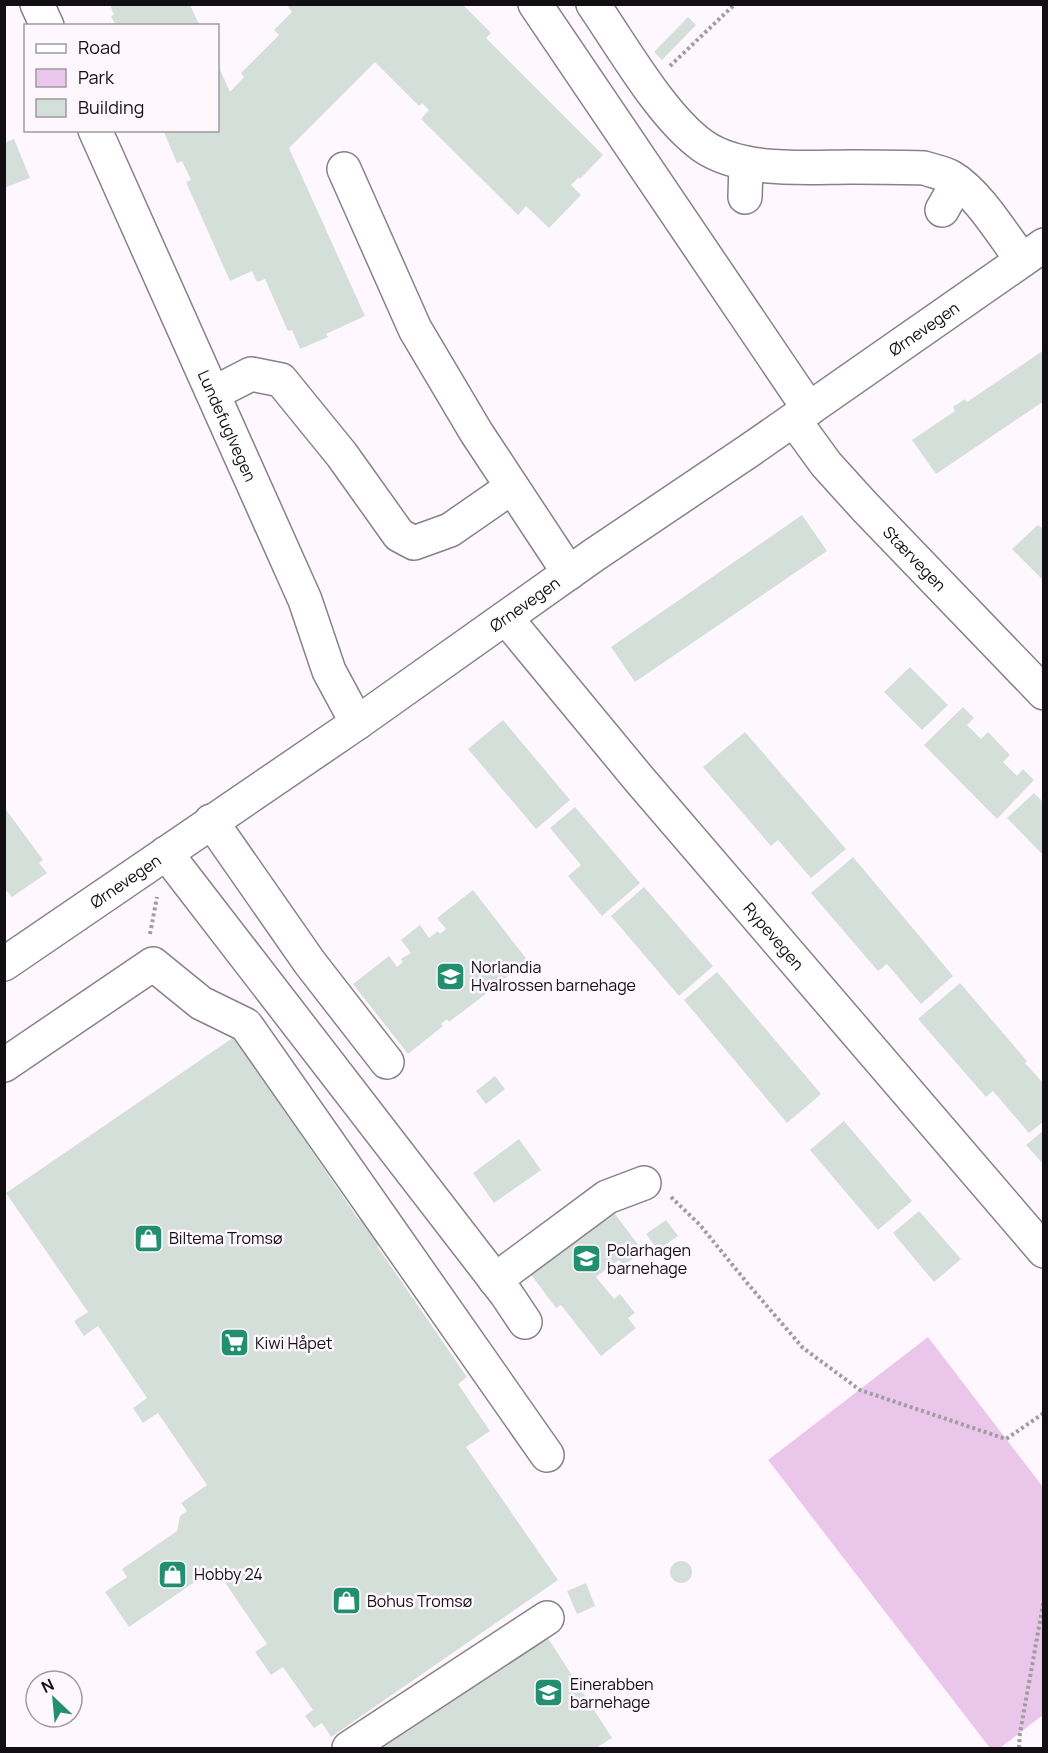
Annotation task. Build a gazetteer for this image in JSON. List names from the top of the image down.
{
  "streets": {
    "street": [
      "Ørnevegen",
      "Lundefuglvegen",
      "Stærvegen",
      "Rypevegen"
    ]
  },
  "crossings": [
    ["Ørnevegen", "Lundefuglvegen"],
    ["Ørnevegen", "Stærvegen"],
    ["Ørnevegen", "Rypevegen"]
  ],
  "places": {
    "school or university": ["Norlandia Hvalrossen barnehage", "Polarhagen barnehage", "Einerabben barnehage"],
    "shop": ["Biltema Tromsø", "Hobby 24", "Bohus Tromsø"],
    "supermarket": ["Kiwi Håpet"]
  },
  "legend": ["Road", "Park", "Building"],
  "north": "top left"
}
